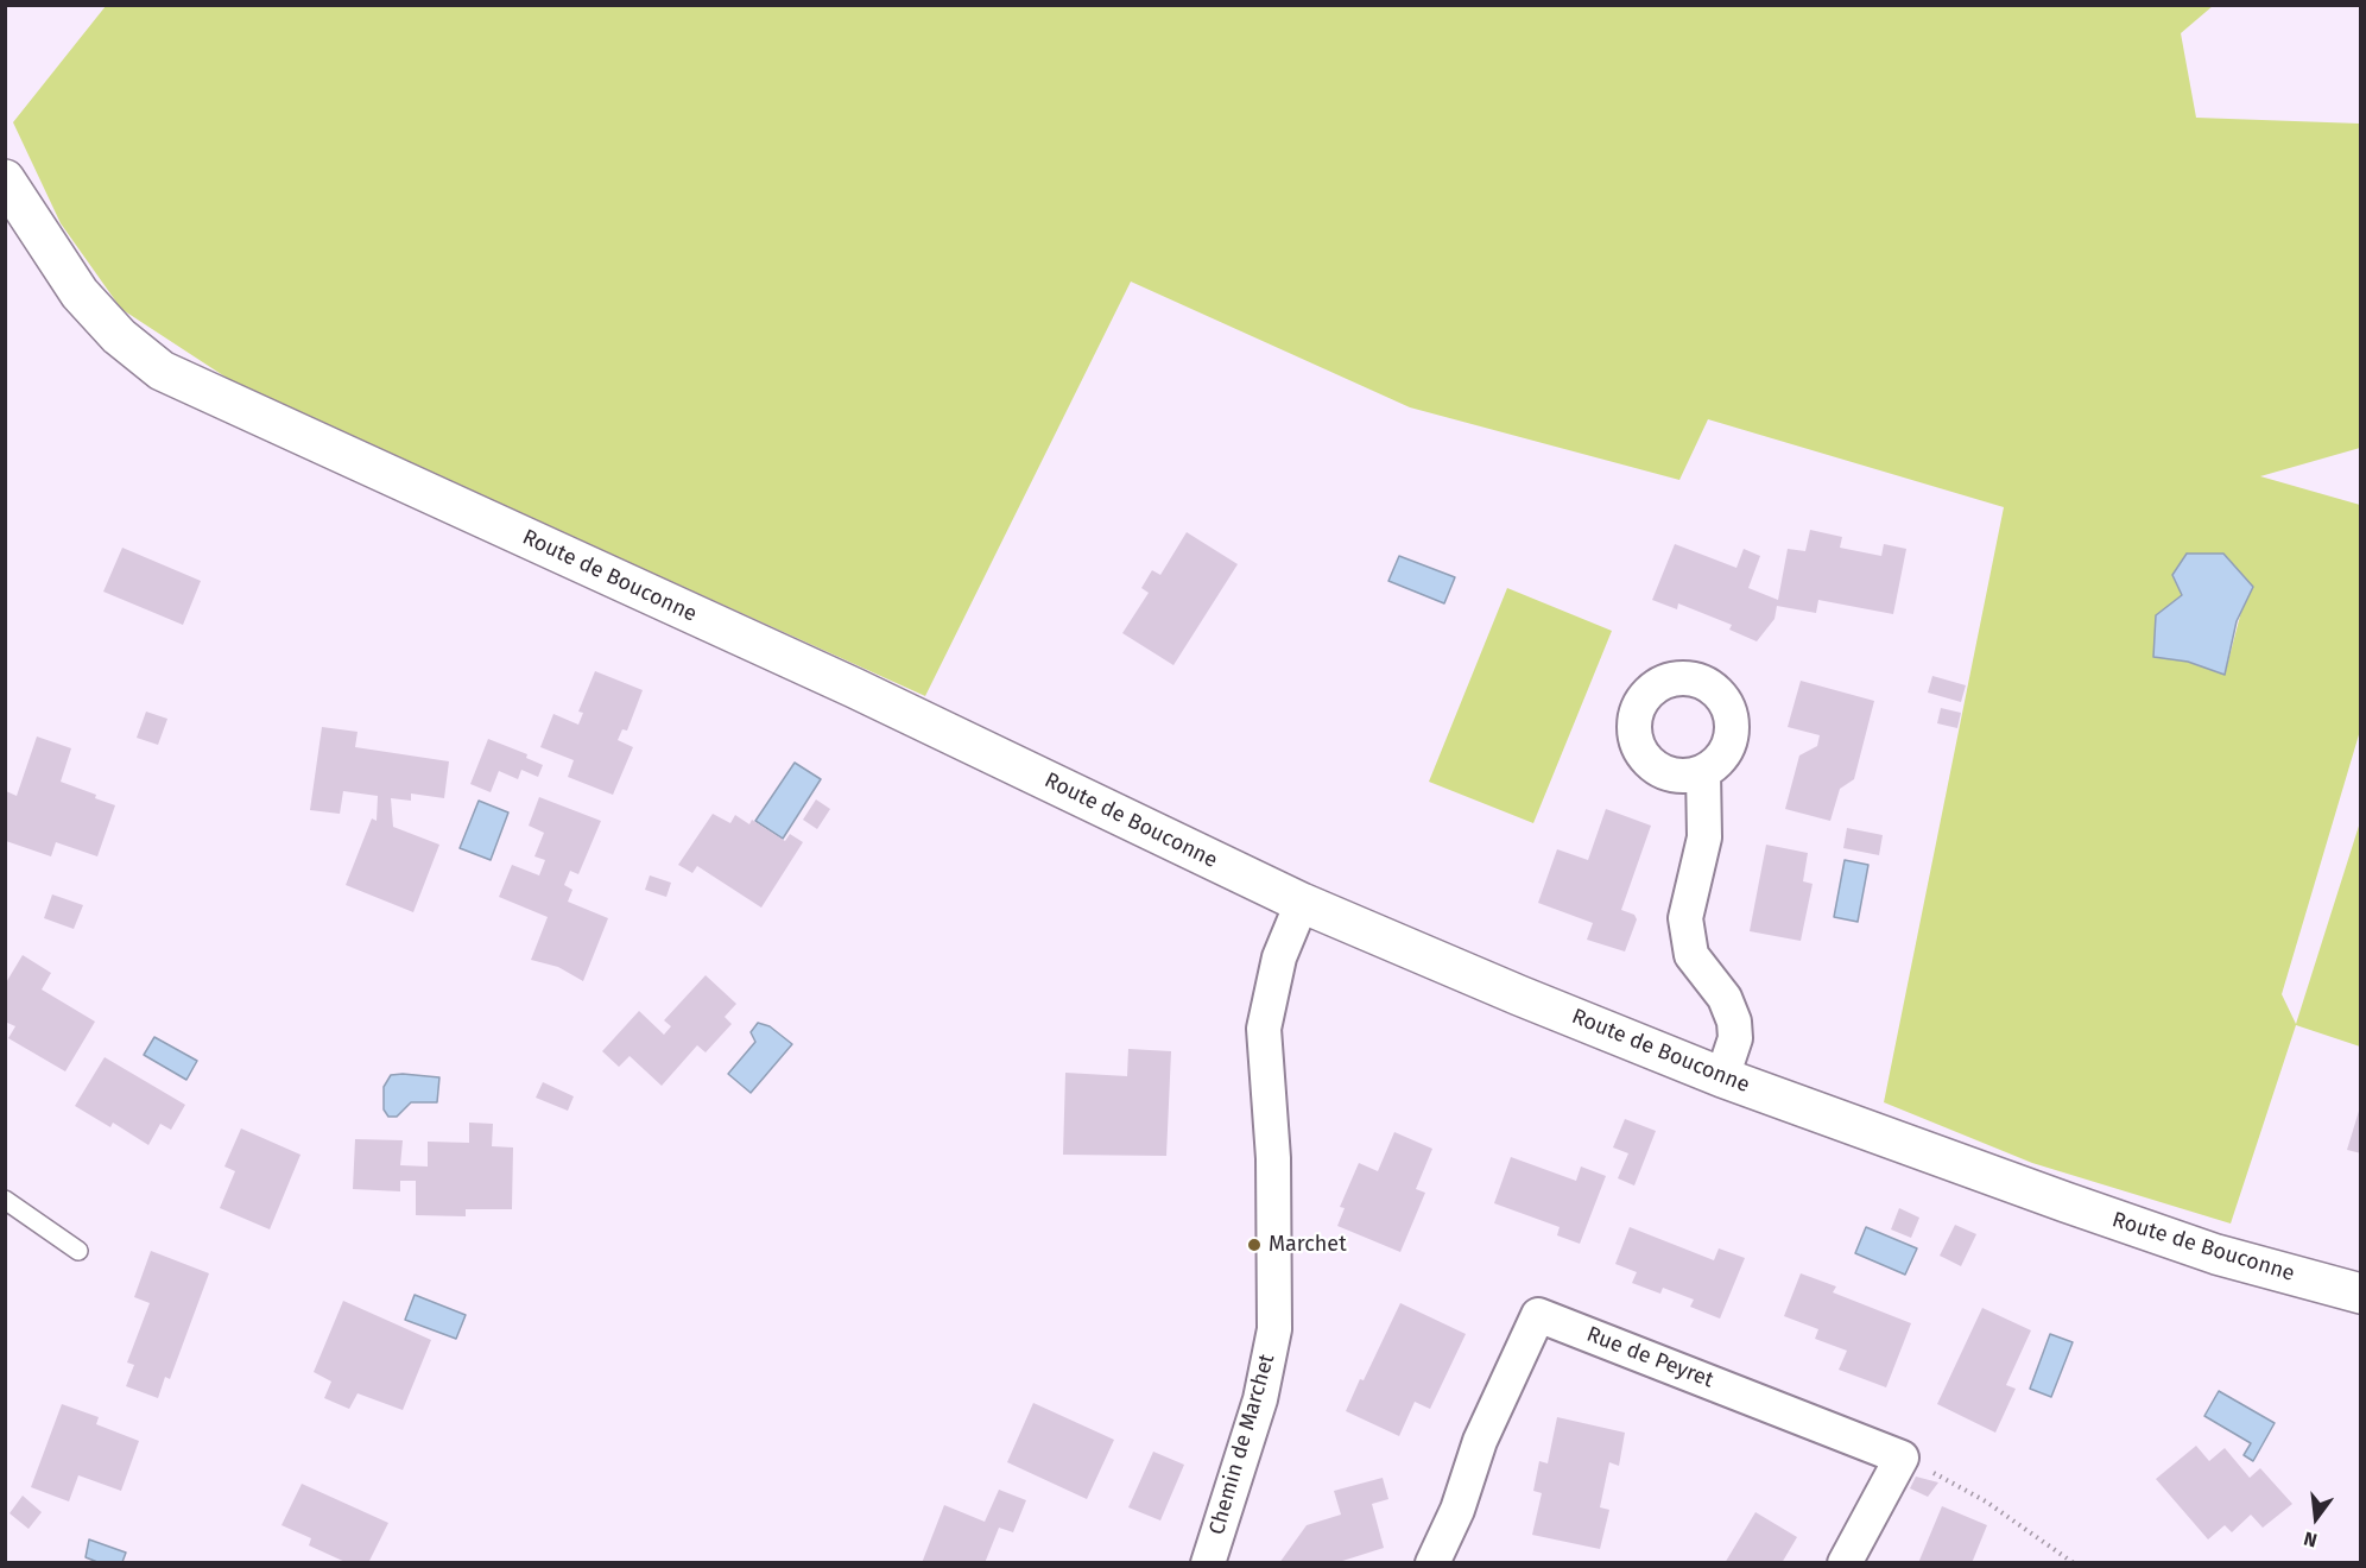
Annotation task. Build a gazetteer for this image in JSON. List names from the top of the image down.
{
  "streets": {
    "street": ["Route de Bouconne", "Rue de Peyret", "Chemin de Marchet"]
  },
  "crossings": [
    ["Route de Bouconne", "Chemin de Marchet"]
  ],
  "places": ["Marchet"],
  "north": "bottom"
}
